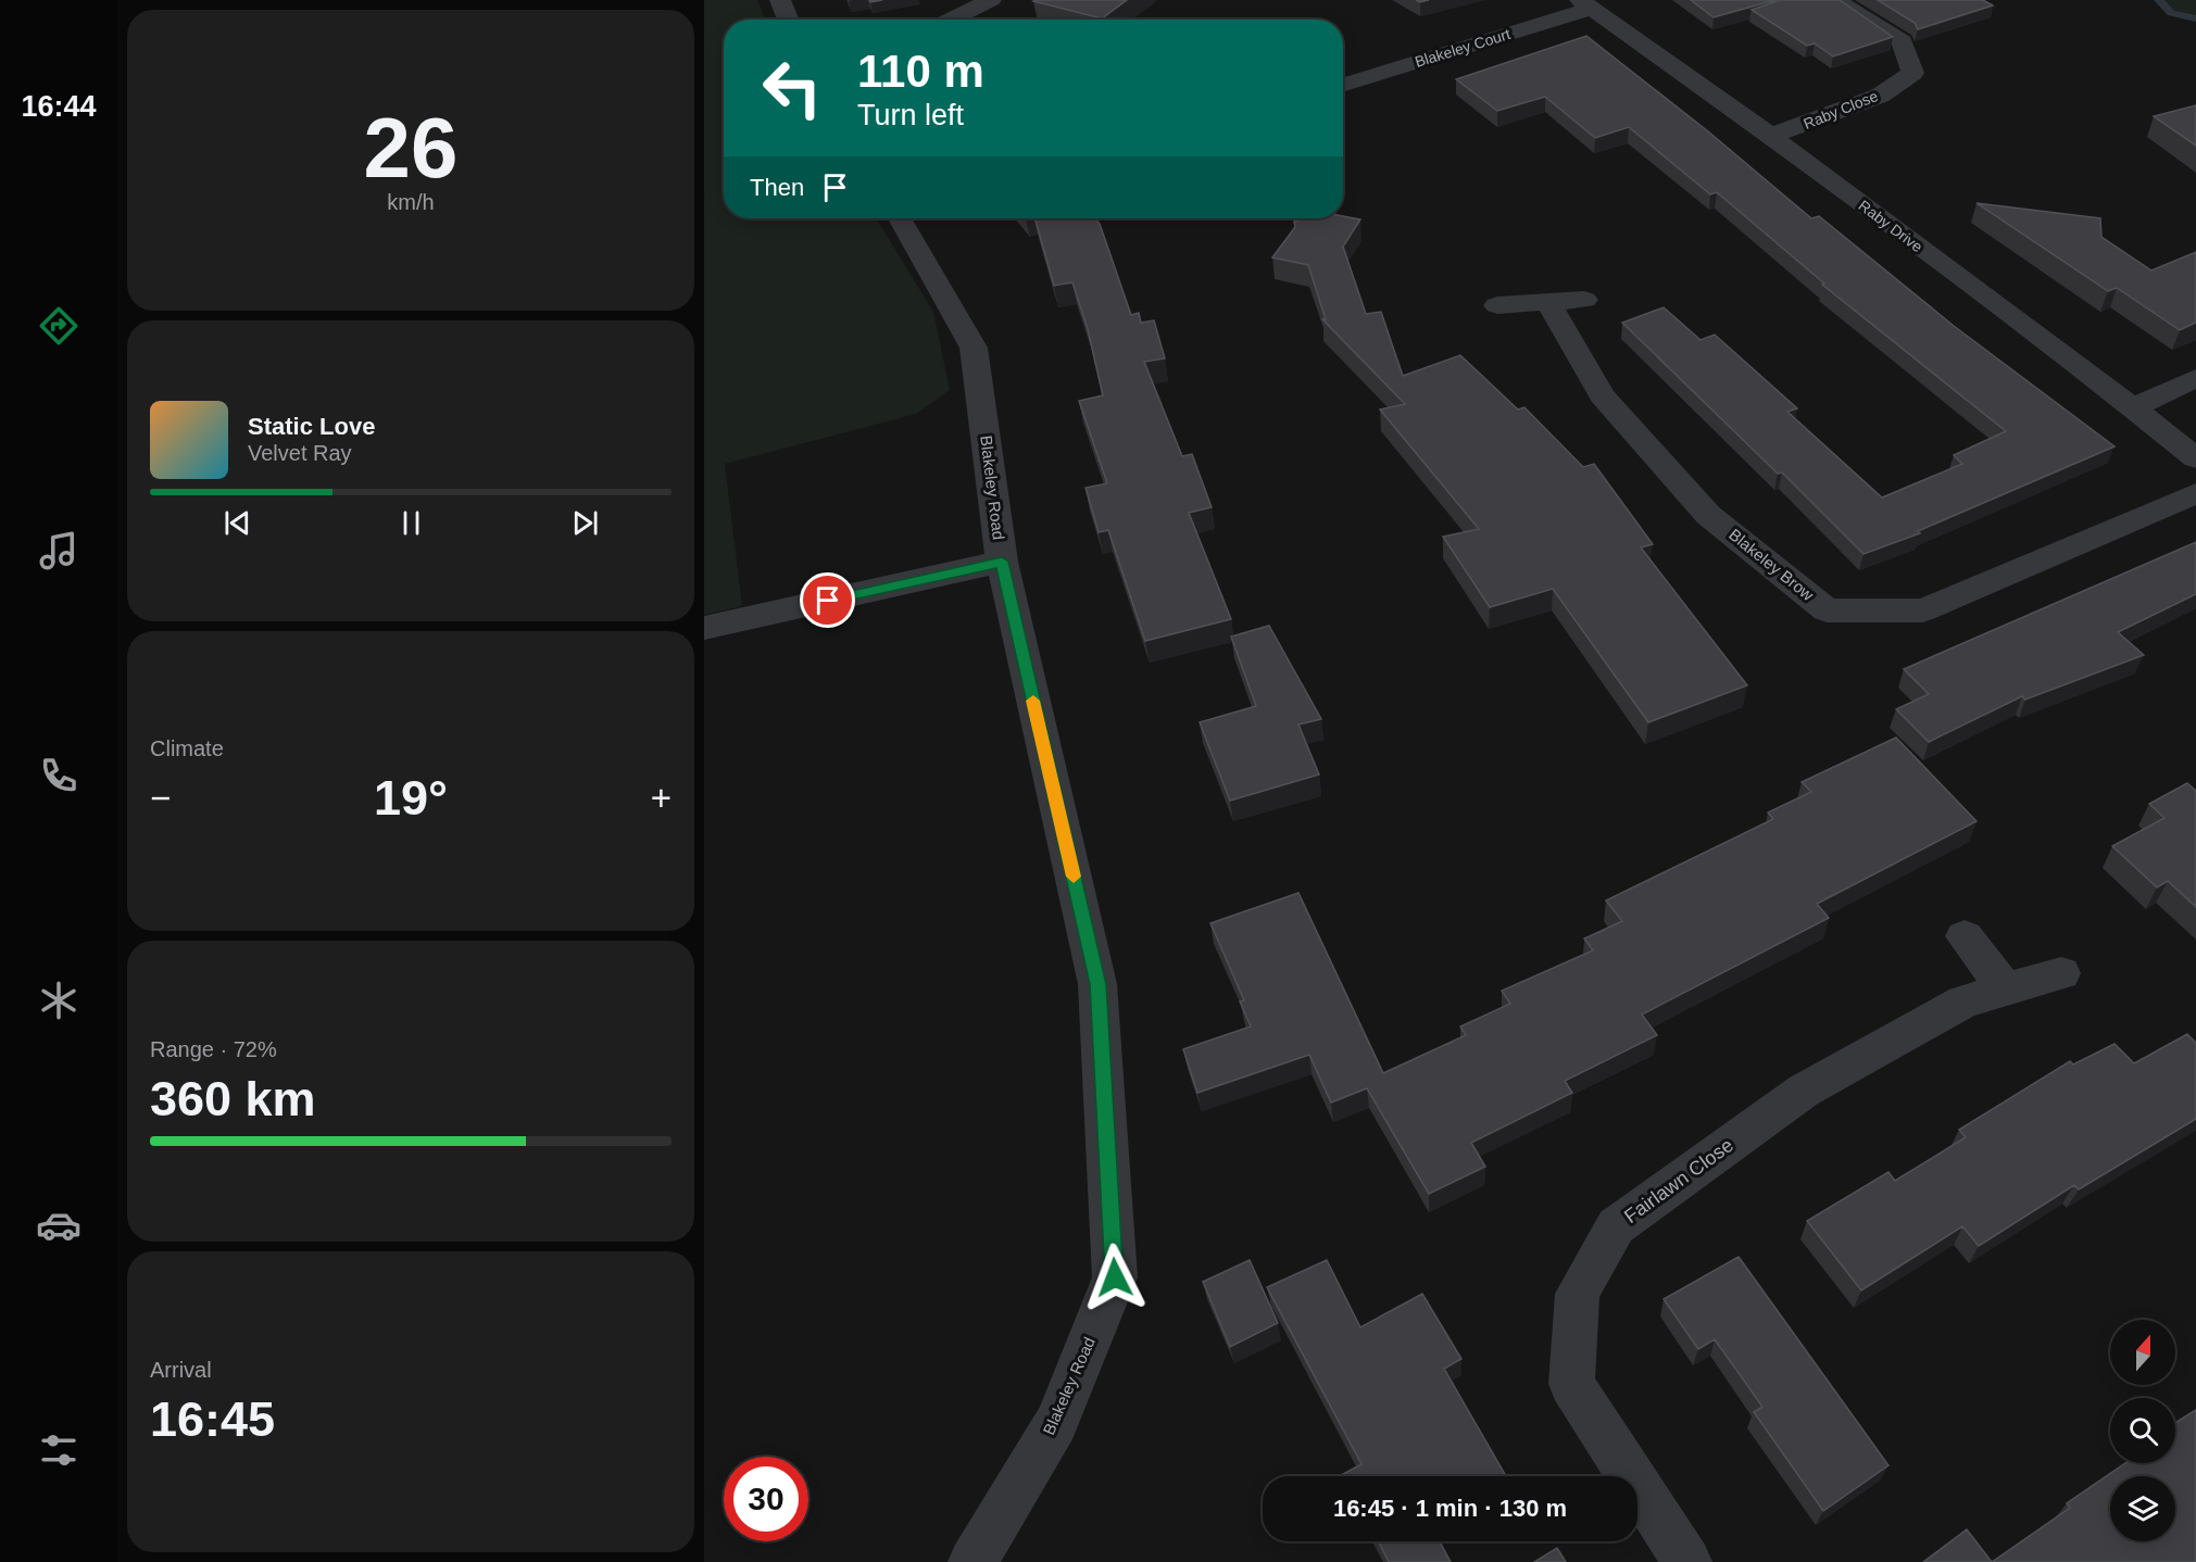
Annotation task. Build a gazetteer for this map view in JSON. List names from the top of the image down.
{
  "streets": {
    "street": [
      "Blakeley Court",
      "Raby Close",
      "Raby Drive",
      "Blakeley Road",
      "Blakeley Brow",
      "Fairlawn Close"
    ]
  },
  "crossings": [
    ["Blakeley Court", "Raby Drive"],
    ["Raby Close", "Raby Drive"]
  ],
  "north": "top",
  "page": {
    "tabs": "16:44",
    "tile": [
      ["26", "km/h"],
      "Climate",
      ["Range · 72%", "360 km"],
      ["Arrival", "16:45"]
    ],
    "turn": ["110 m", "Turn left"],
    "then": "Then",
    "song": ["Static Love", "Velvet Ray"],
    "heat": ["−", "19°", "+"],
    "limit": "30",
    "trip": "16:45 · 1 min · 130 m"
  }
}
